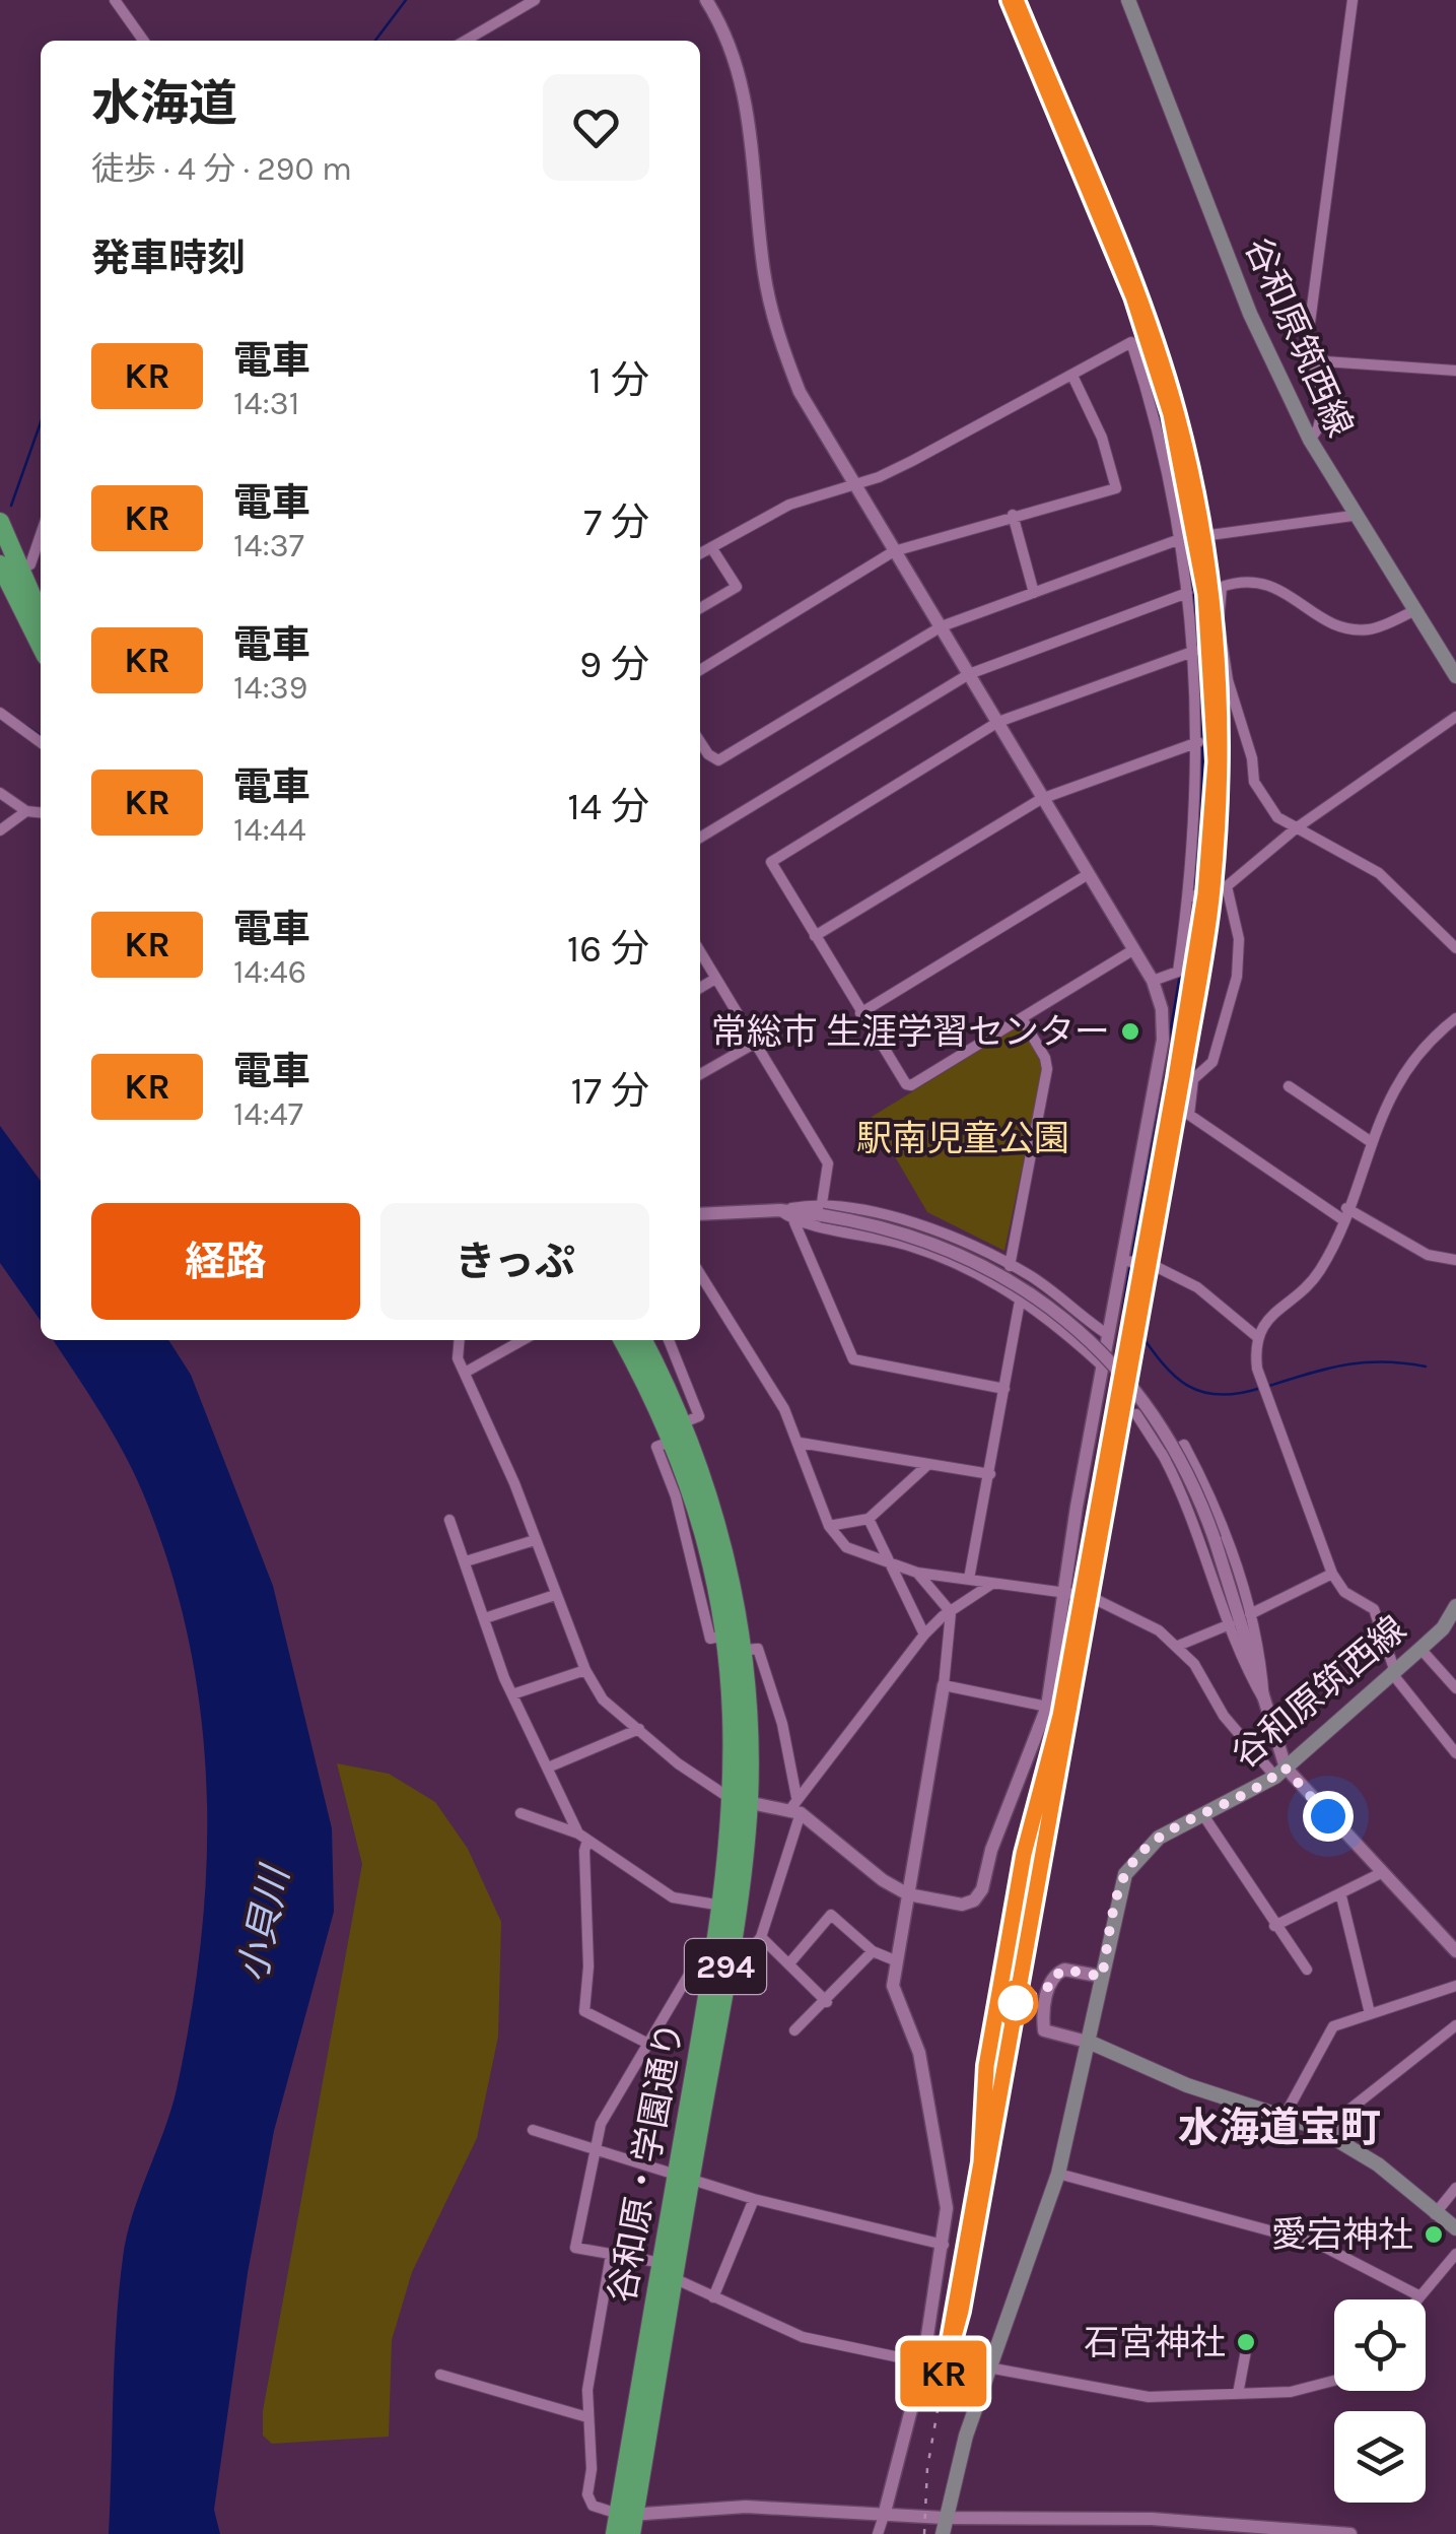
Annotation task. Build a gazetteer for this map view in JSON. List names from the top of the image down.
{
  "streets": {
    "highway": ["294", "谷和原・学園通り"],
    "main road": ["谷和原筑西線"]
  },
  "districts": ["水海道宝町"],
  "water": ["小貝川"],
  "parks": ["駅南児童公園"],
  "places": ["常総市 生涯学習センター", "愛宕神社", "石宮神社"],
  "page": {
    "on_map": "KR",
    "heading": [
      ["水海道", "徒歩 · 4 分 · 290 m"],
      "発車時刻"
    ],
    "list": [
      {
        "mark": "KR",
        "name": "電車",
        "note": "14:31",
        "value": "1 分"
      },
      {
        "mark": "KR",
        "name": "電車",
        "note": "14:37",
        "value": "7 分"
      },
      {
        "mark": "KR",
        "name": "電車",
        "note": "14:39",
        "value": "9 分"
      },
      {
        "mark": "KR",
        "name": "電車",
        "note": "14:44",
        "value": "14 分"
      },
      {
        "mark": "KR",
        "name": "電車",
        "note": "14:46",
        "value": "16 分"
      },
      {
        "mark": "KR",
        "name": "電車",
        "note": "14:47",
        "value": "17 分"
      }
    ],
    "buttons": ["経路", "きっぷ"]
  }
}
